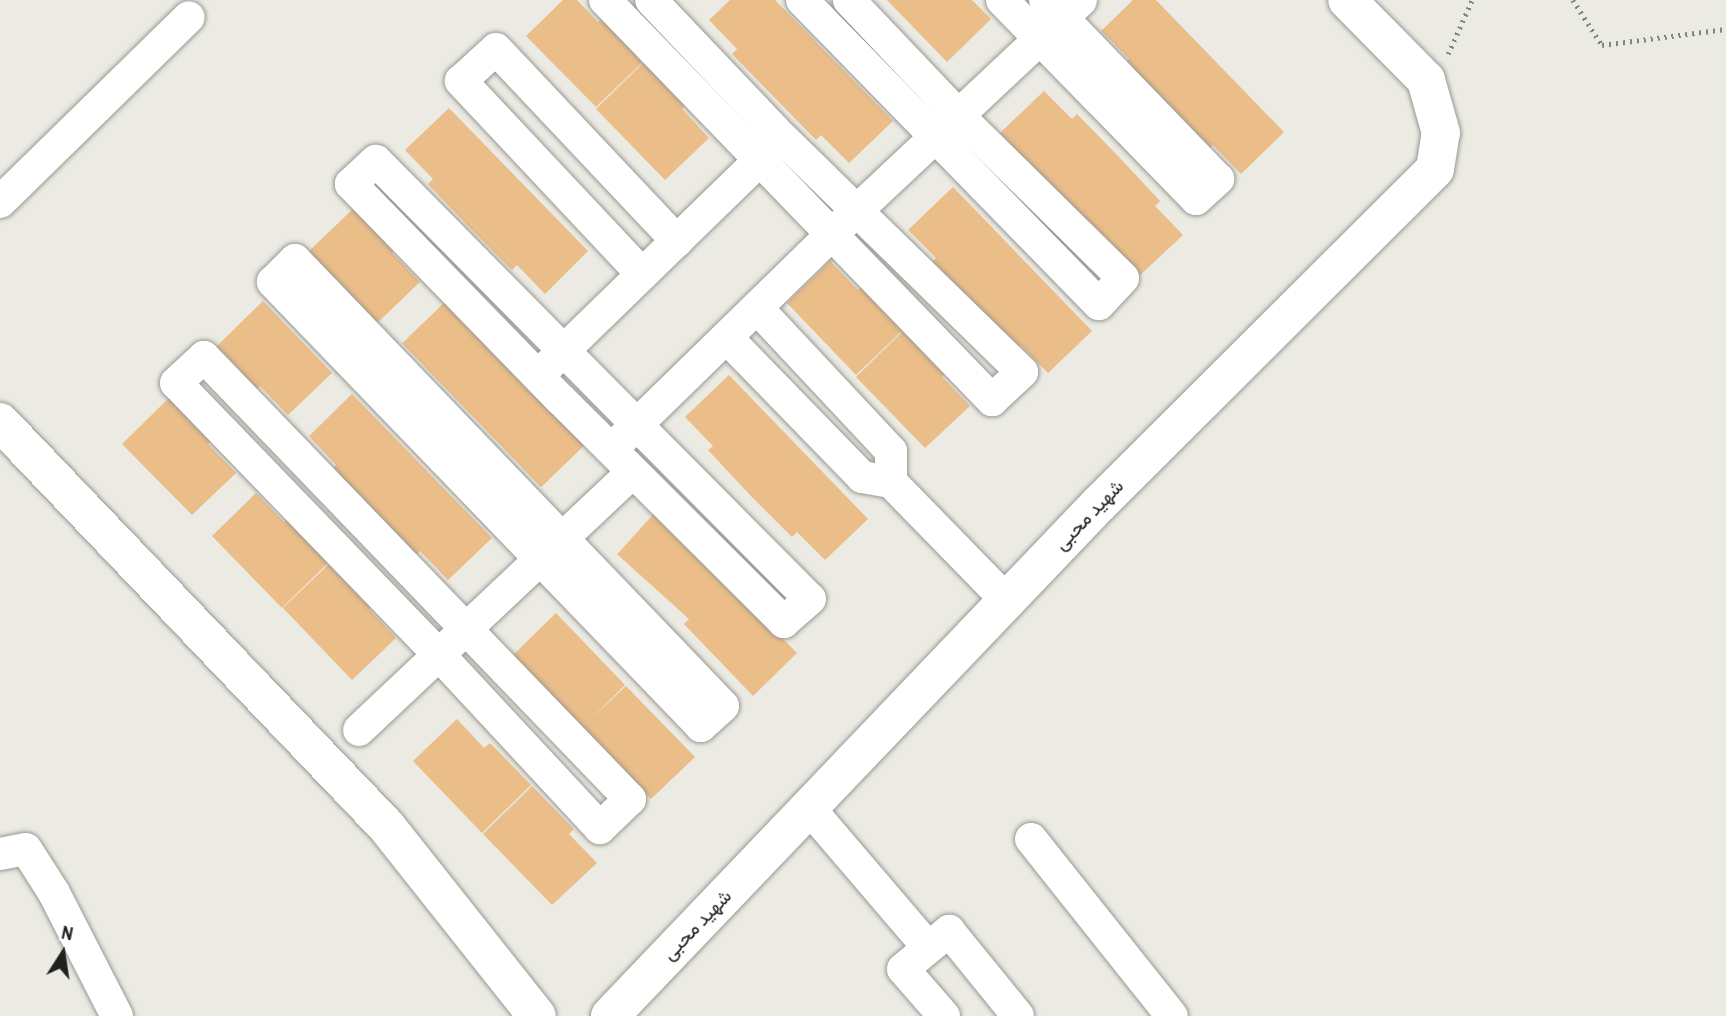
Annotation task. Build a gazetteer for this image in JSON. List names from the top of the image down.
{
  "streets": {
    "street": ["شهید محبی"]
  },
  "north": "top"
}
